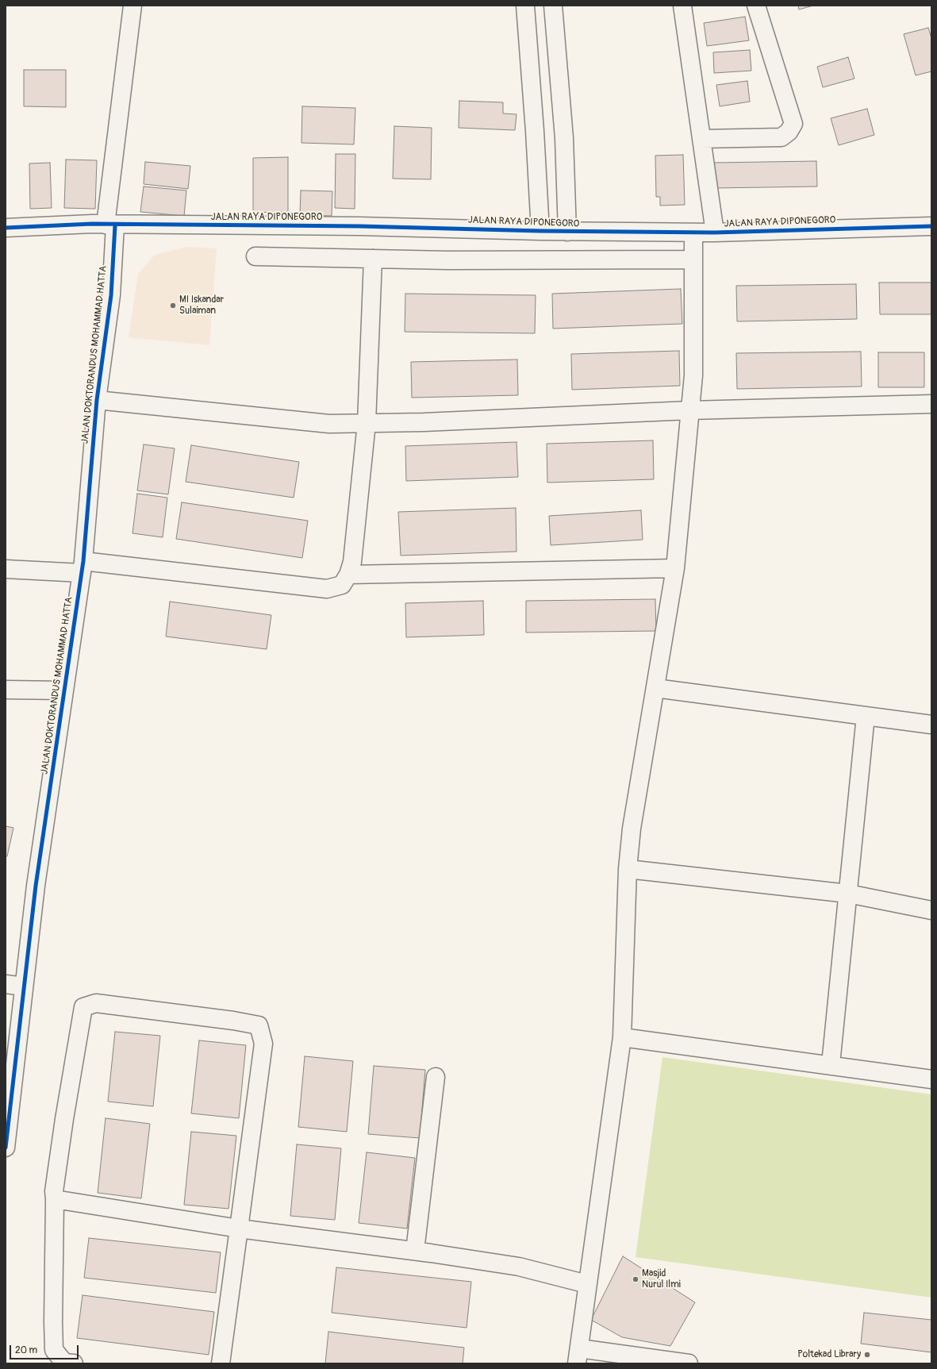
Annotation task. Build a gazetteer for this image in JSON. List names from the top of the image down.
{
  "streets": {
    "street": ["JALAN RAYA DIPONEGORO", "JALAN DOKTORANDUS MOHAMMAD HATTA"]
  },
  "crossings": [
    ["JALAN RAYA DIPONEGORO", "JALAN DOKTORANDUS MOHAMMAD HATTA"]
  ],
  "places": ["MI Iskandar Sulaiman", "Masjid Nurul Ilmi", "Poltekad Library"],
  "scale_bar": "20 m"
}
